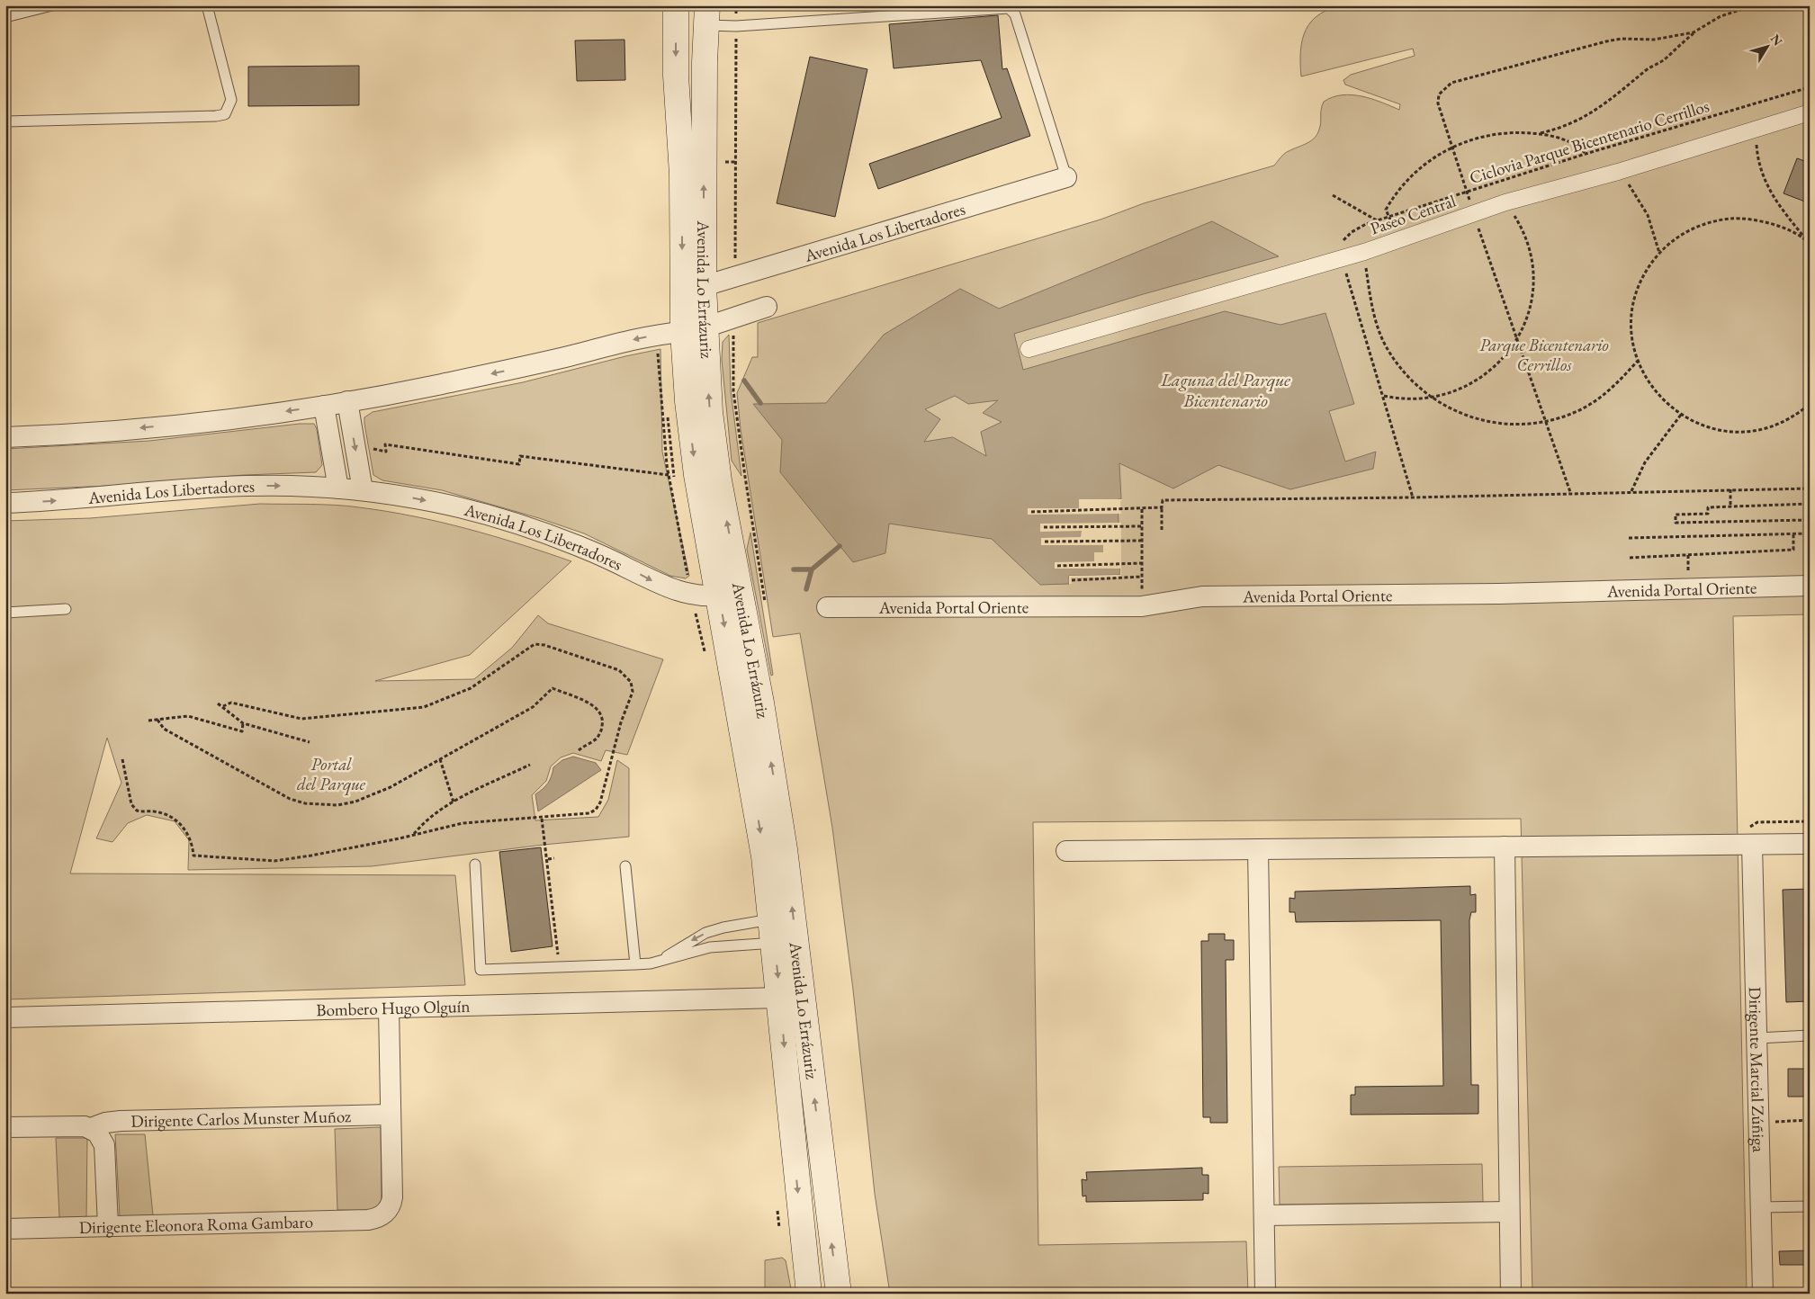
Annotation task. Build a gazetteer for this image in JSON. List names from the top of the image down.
{
  "streets": {
    "main road": ["Avenida Lo Errázuriz"],
    "street": [
      "Paseo Central",
      "Avenida Los Libertadores",
      "Avenida Portal Oriente",
      "Bombero Hugo Olguín",
      "Dirigente Marcial Zúñiga",
      "Dirigente Carlos Munster Muñoz",
      "Dirigente Eleonora Roma Gambaro"
    ],
    "path": ["Ciclovia Parque Bicentenario Cerrillos"]
  },
  "crossings": [
    ["Ciclovia Parque Bicentenario Cerrillos", "Paseo Central"],
    ["Avenida Los Libertadores", "Avenida Lo Errázuriz"],
    ["Avenida Lo Errázuriz", "Bombero Hugo Olguín"],
    ["Dirigente Carlos Munster Muñoz", "Dirigente Eleonora Roma Gambaro"]
  ],
  "water": ["Laguna del Parque Bicentenario"],
  "parks": ["Parque Bicentenario Cerrillos", "Portal del Parque"],
  "north": "top right"
}
